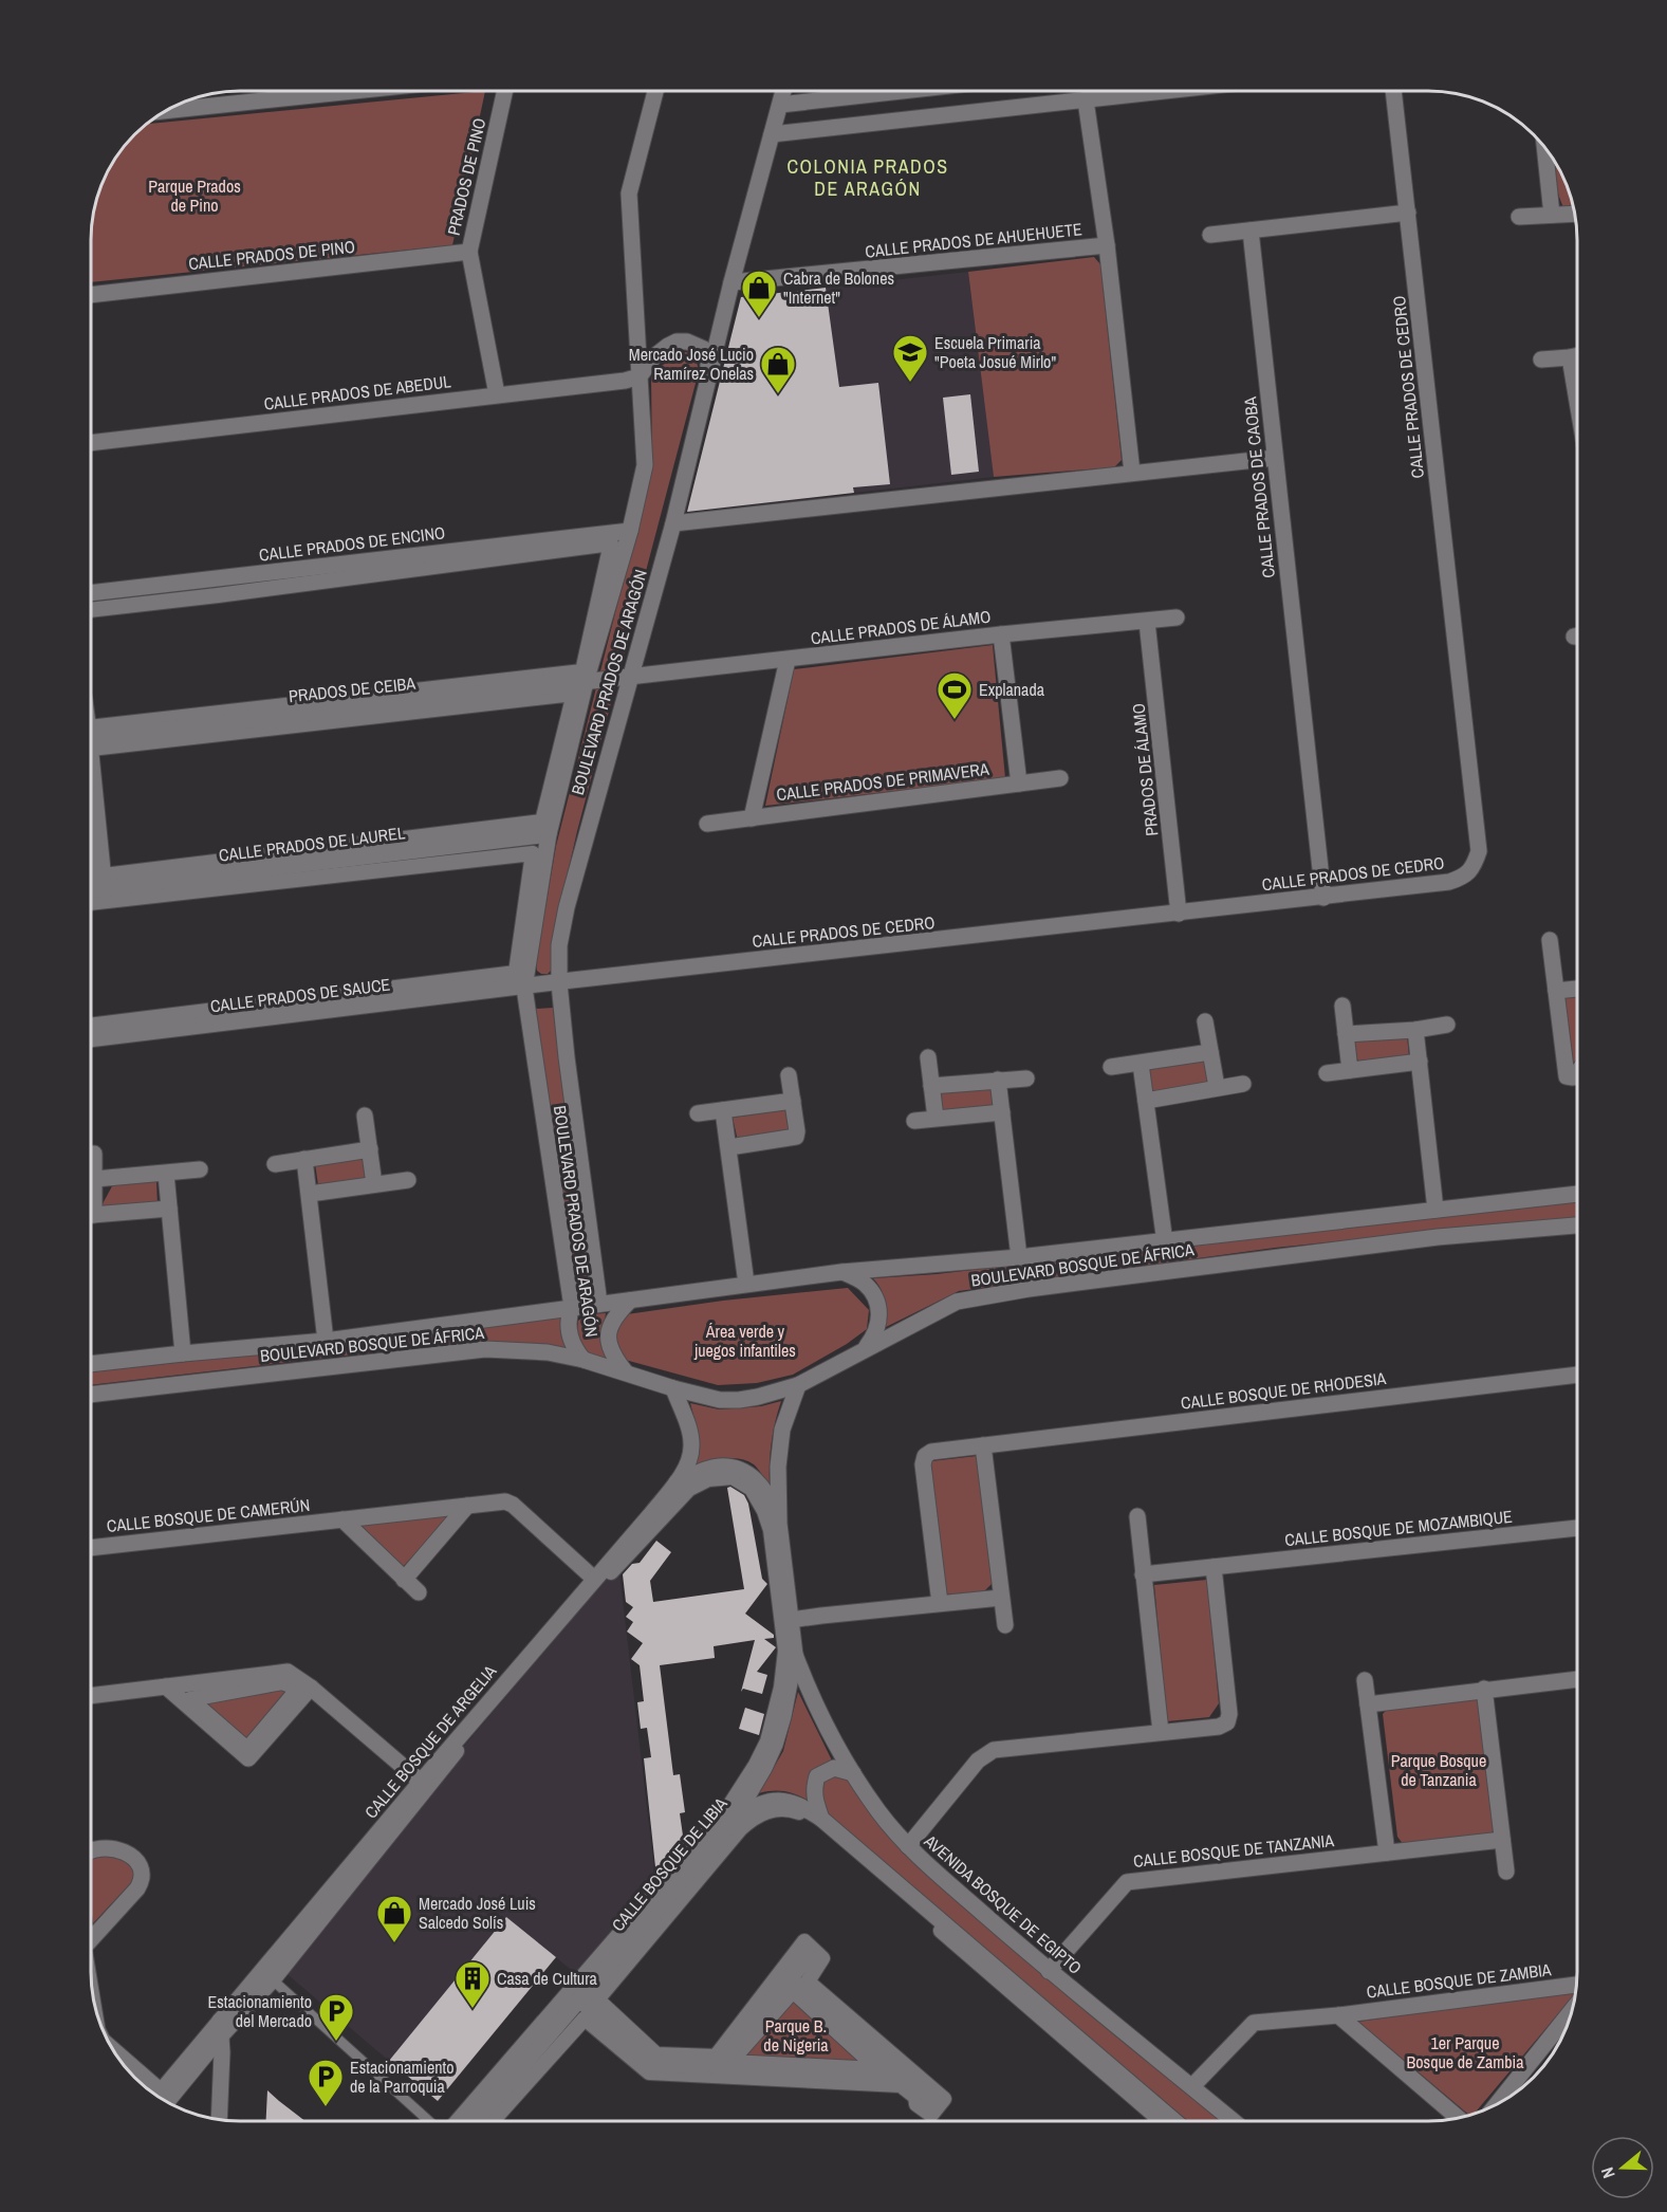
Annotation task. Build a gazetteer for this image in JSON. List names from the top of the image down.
{
  "streets": {
    "street": [
      "PRADOS DE PINO",
      "CALLE PRADOS DE AHUEHUETE",
      "CALLE PRADOS DE PINO",
      "CALLE PRADOS DE CEDRO",
      "CALLE PRADOS DE ABEDUL",
      "CALLE PRADOS DE CAOBA",
      "CALLE PRADOS DE ENCINO",
      "CALLE PRADOS DE ÁLAMO",
      "BOULEVARD PRADOS DE ARAGÓN",
      "PRADOS DE CEIBA",
      "PRADOS DE ÁLAMO",
      "CALLE PRADOS DE PRIMAVERA",
      "CALLE PRADOS DE LAUREL",
      "CALLE PRADOS DE SAUCE",
      "BOULEVARD BOSQUE DE ÁFRICA",
      "CALLE BOSQUE DE RHODESIA",
      "CALLE BOSQUE DE CAMERÚN",
      "CALLE BOSQUE DE MOZAMBIQUE",
      "CALLE BOSQUE DE ARGELIA",
      "CALLE BOSQUE DE TANZANIA",
      "CALLE BOSQUE DE LIBIA",
      "AVENIDA BOSQUE DE EGIPTO",
      "CALLE BOSQUE DE ZAMBIA"
    ]
  },
  "crossings": [
    ["PRADOS DE PINO", "CALLE PRADOS DE PINO"],
    ["PRADOS DE PINO", "CALLE PRADOS DE ABEDUL"],
    ["CALLE PRADOS DE AHUEHUETE", "BOULEVARD PRADOS DE ARAGÓN"],
    ["CALLE PRADOS DE CEDRO", "CALLE PRADOS DE CAOBA"],
    ["CALLE PRADOS DE CEDRO", "BOULEVARD PRADOS DE ARAGÓN"],
    ["CALLE PRADOS DE CEDRO", "PRADOS DE ÁLAMO"],
    ["CALLE PRADOS DE CEDRO", "CALLE PRADOS DE SAUCE"],
    ["CALLE PRADOS DE ABEDUL", "BOULEVARD PRADOS DE ARAGÓN"],
    ["CALLE PRADOS DE ENCINO", "BOULEVARD PRADOS DE ARAGÓN"],
    ["CALLE PRADOS DE ÁLAMO", "BOULEVARD PRADOS DE ARAGÓN"],
    ["CALLE PRADOS DE ÁLAMO", "PRADOS DE CEIBA"],
    ["CALLE PRADOS DE ÁLAMO", "PRADOS DE ÁLAMO"],
    ["CALLE PRADOS DE ÁLAMO", "CALLE PRADOS DE PRIMAVERA"],
    ["BOULEVARD PRADOS DE ARAGÓN", "PRADOS DE CEIBA"],
    ["BOULEVARD PRADOS DE ARAGÓN", "CALLE PRADOS DE LAUREL"],
    ["BOULEVARD PRADOS DE ARAGÓN", "CALLE PRADOS DE SAUCE"],
    ["BOULEVARD PRADOS DE ARAGÓN", "BOULEVARD BOSQUE DE ÁFRICA"],
    ["BOULEVARD BOSQUE DE ÁFRICA", "CALLE BOSQUE DE ARGELIA"],
    ["BOULEVARD BOSQUE DE ÁFRICA", "CALLE BOSQUE DE LIBIA"],
    ["CALLE BOSQUE DE CAMERÚN", "CALLE BOSQUE DE ARGELIA"],
    ["CALLE BOSQUE DE TANZANIA", "AVENIDA BOSQUE DE EGIPTO"],
    ["CALLE BOSQUE DE LIBIA", "AVENIDA BOSQUE DE EGIPTO"],
    ["AVENIDA BOSQUE DE EGIPTO", "CALLE BOSQUE DE ZAMBIA"]
  ],
  "districts": ["COLONIA PRADOS DE ARAGÓN"],
  "parks": [
    "Parque Prados de Pino",
    "Área verde y juegos infantiles",
    "Parque Bosque de Tanzania",
    "Parque B. de Nigeria",
    "1er Parque Bosque de Zambia"
  ],
  "places": {
    "shop": ["Cabra de Bolones \"Internet\"", "Mercado José Lucio Ramírez Onelas", "Mercado José Luis Salcedo Solís"],
    "school or university": ["Escuela Primaria \"Poeta Josué Mirlo\""],
    "sports": ["Explanada"],
    "building": ["Casa de Cultura"],
    "parking": ["Estacionamiento del Mercado", "Estacionamiento de la Parroquia"]
  },
  "north": "left"
}
